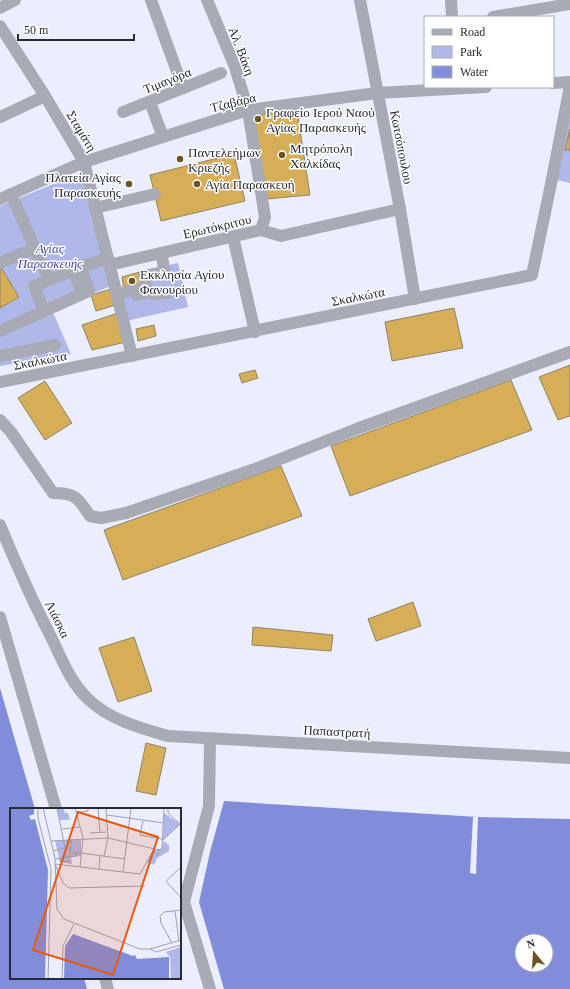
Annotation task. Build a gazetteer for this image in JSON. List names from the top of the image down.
{
  "streets": {
    "street": [
      "Αλ. Βάκη",
      "Τιμαγόρα",
      "Τζαβάρα",
      "Σταμάτη",
      "Κωτσόπουλου",
      "Ερωτόκριτου",
      "Σκαλκώτα",
      "Λιάσκα",
      "Παπαστρατή"
    ]
  },
  "crossings": [
    ["Αλ. Βάκη", "Τζαβάρα"],
    ["Αλ. Βάκη", "Ερωτόκριτου"],
    ["Τζαβάρα", "Σταμάτη"],
    ["Τζαβάρα", "Κωτσόπουλου"],
    ["Σταμάτη", "Ερωτόκριτου"],
    ["Σταμάτη", "Σκαλκώτα"],
    ["Κωτσόπουλου", "Ερωτόκριτου"],
    ["Κωτσόπουλου", "Σκαλκώτα"],
    ["Λιάσκα", "Παπαστρατή"]
  ],
  "parks": ["Αγίας Παρασκευής"],
  "places": [
    "Γραφείο Ιερού Ναού Αγίας Παρασκευής",
    "Μητρόπολη Χαλκίδας",
    "Παντελεήμων Κριεζής",
    "Πλατεία Αγίας Παρασκευής",
    "Αγία Παρασκευή",
    "Εκκλησία Αγίου Φανουρίου"
  ],
  "legend": ["Road", "Park", "Water"],
  "scale_bar": "50 m",
  "north": "top"
}
